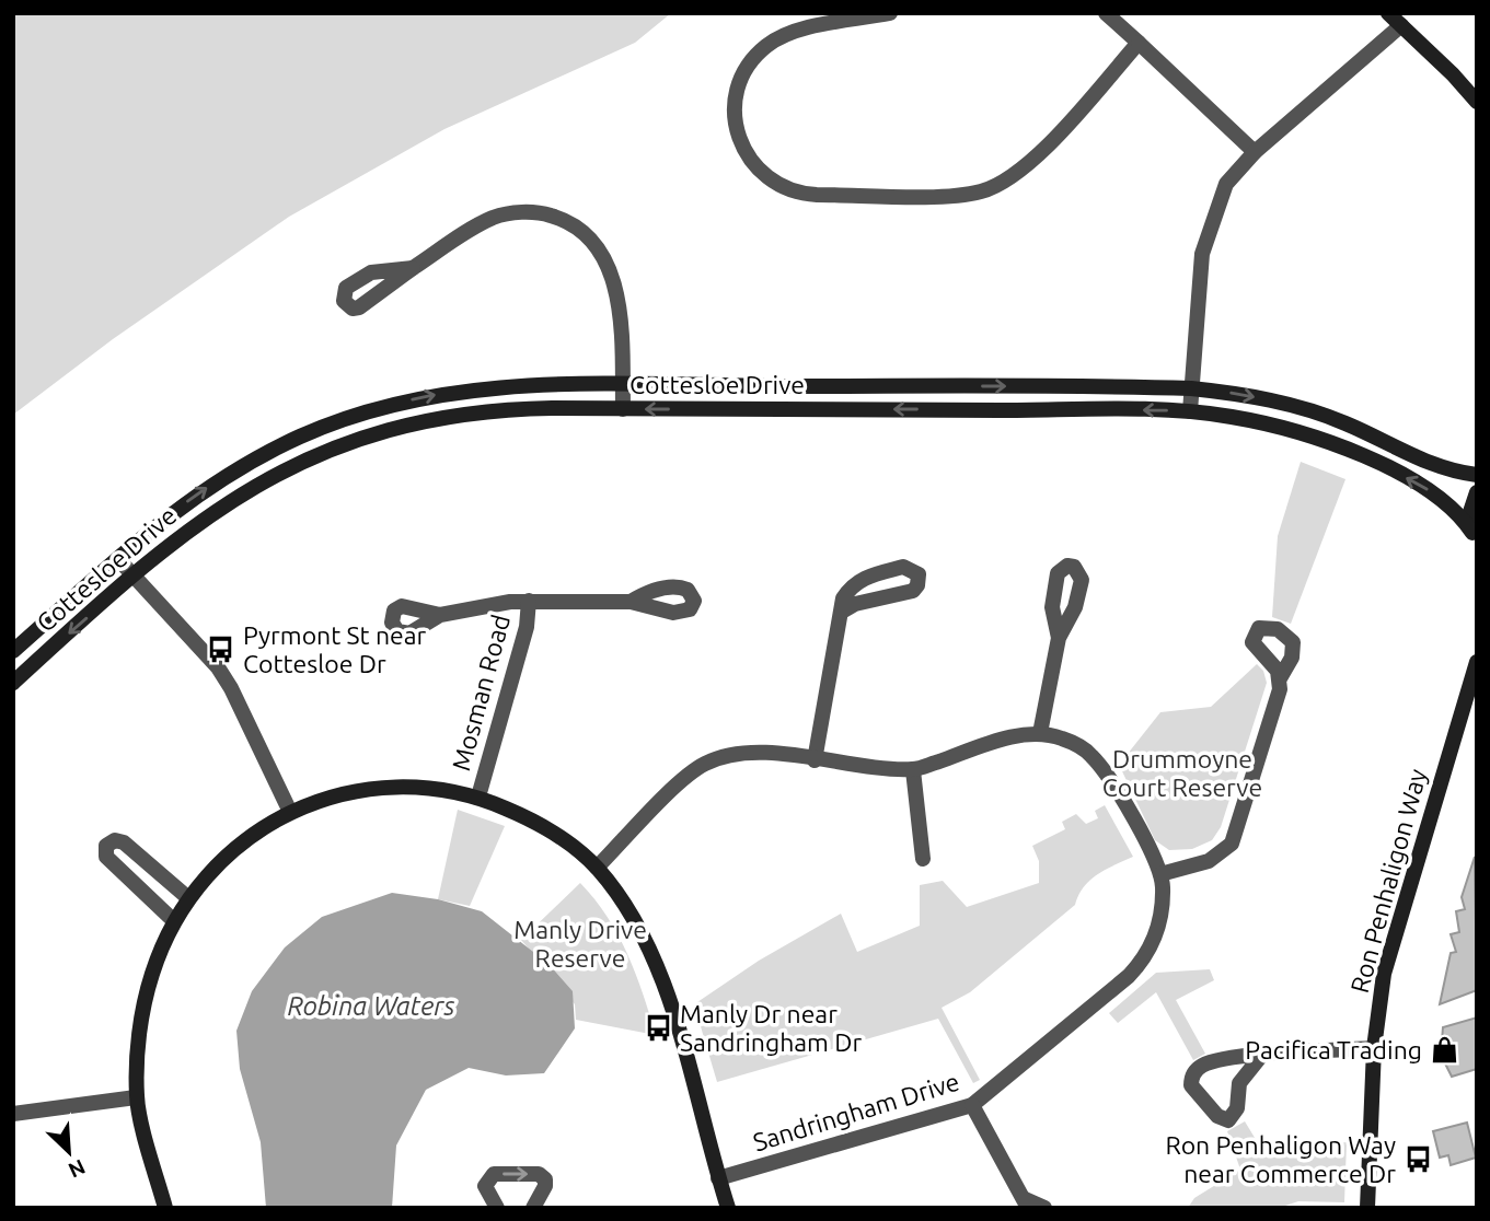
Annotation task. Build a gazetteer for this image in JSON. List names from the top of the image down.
{
  "streets": {
    "main road": ["Cottesloe Drive", "Ron Penhaligon Way"],
    "street": ["Mosman Road", "Sandringham Drive"]
  },
  "water": ["Robina Waters"],
  "parks": ["Drummoyne Court Reserve", "Manly Drive Reserve"],
  "places": {
    "bus stop": ["Pyrmont St near Cottesloe Dr", "Manly Dr near Sandringham Dr", "Ron Penhaligon Way near Commerce Dr"],
    "shop": ["Pacifica Trading"]
  },
  "north": "bottom right"
}
